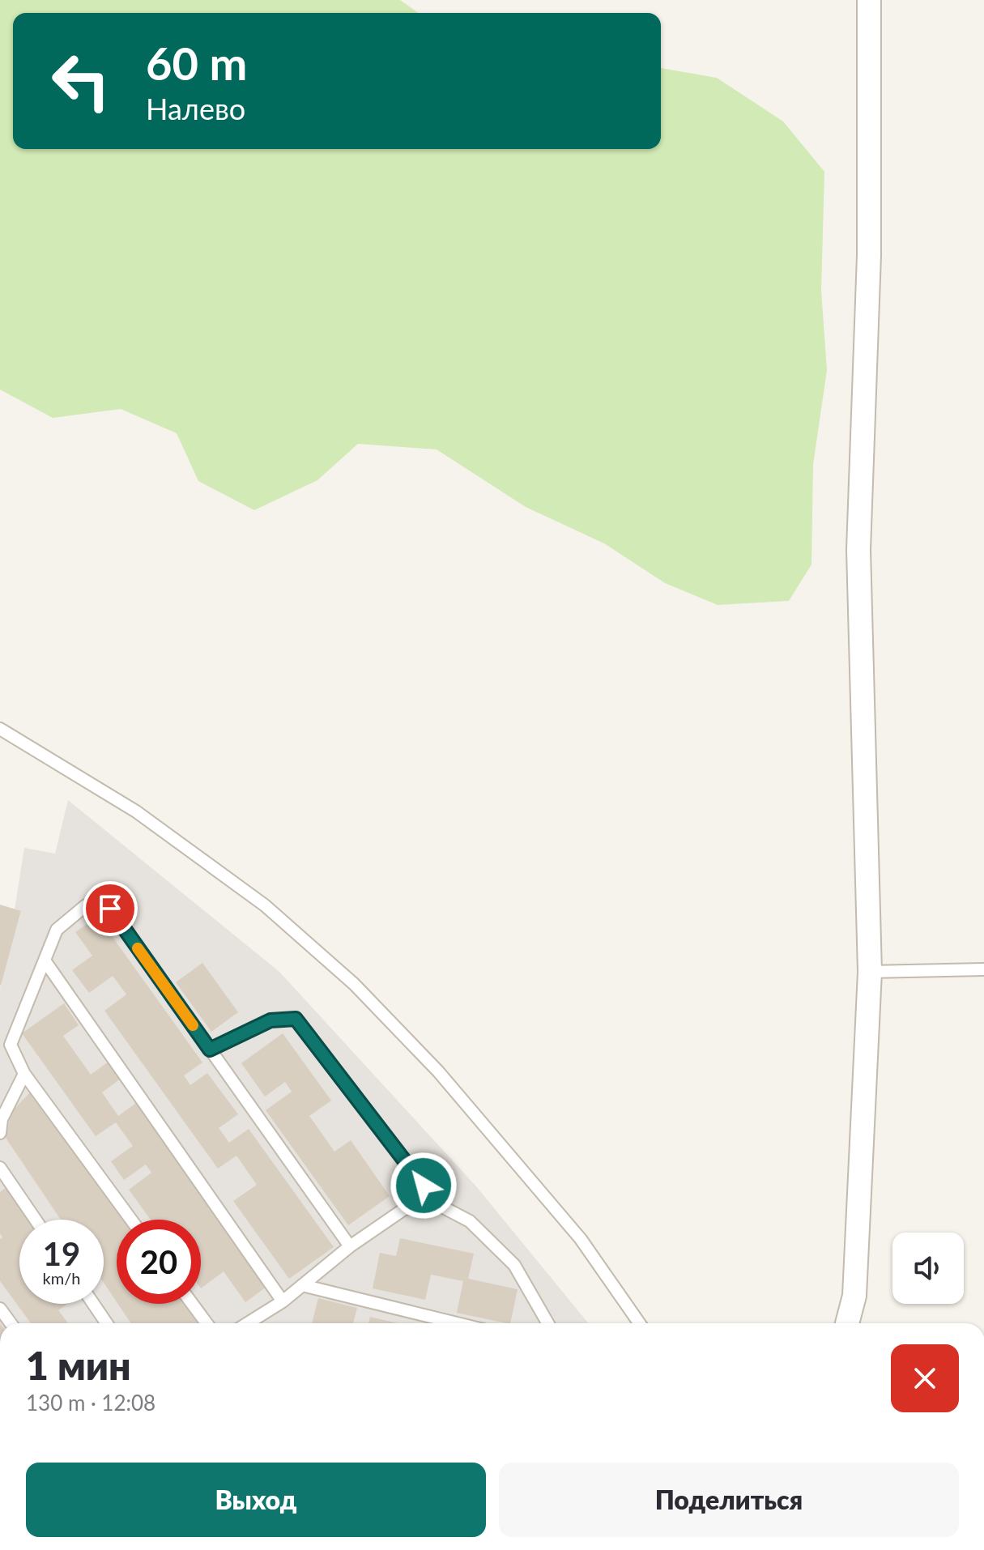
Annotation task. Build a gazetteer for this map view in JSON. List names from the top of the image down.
{
  "page": {
    "turn": ["60 m", "Налево"],
    "speed": "19 km/h",
    "limit": "20",
    "heading": ["1 мин", "130 m · 12:08"],
    "buttons": ["Выход", "Поделиться"]
  }
}
